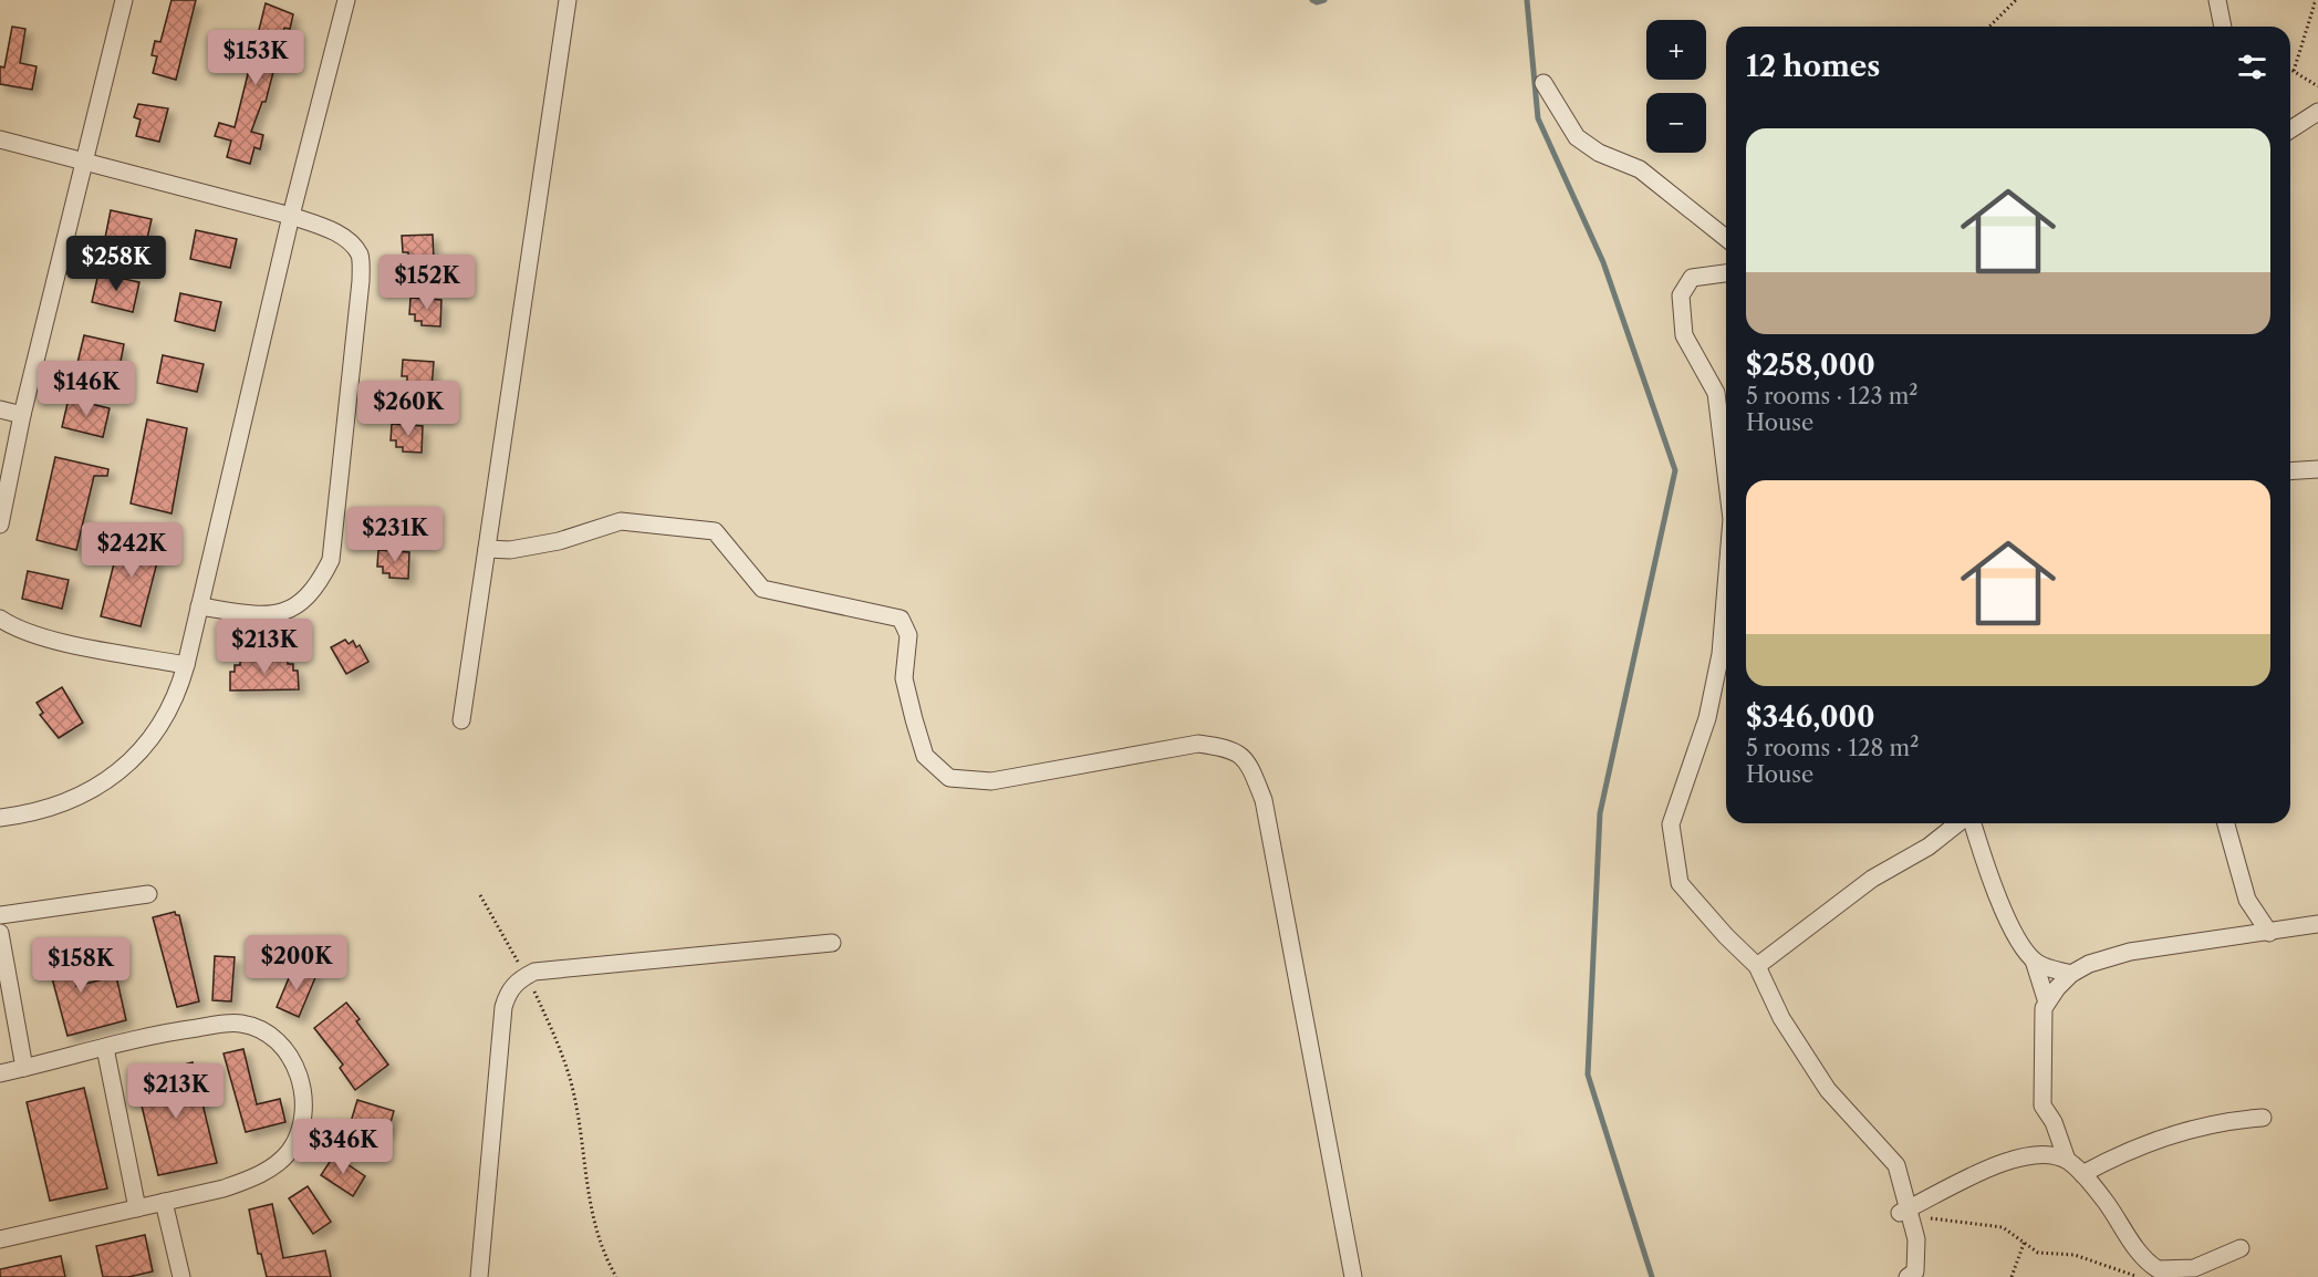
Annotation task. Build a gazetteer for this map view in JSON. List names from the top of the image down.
{
  "page": {
    "map_buttons": ["+", "−"],
    "heading": "12 homes",
    "price": [
      "$153K",
      "$258K",
      "$152K",
      "$146K",
      "$260K",
      "$231K",
      "$242K",
      "$213K",
      "$200K",
      "$158K",
      "$213K",
      "$346K"
    ],
    "list": [
      {
        "name": "$258,000",
        "note": "5 rooms · 123 m² · House"
      },
      {
        "name": "$346,000",
        "note": "5 rooms · 128 m² · House"
      }
    ]
  }
}
